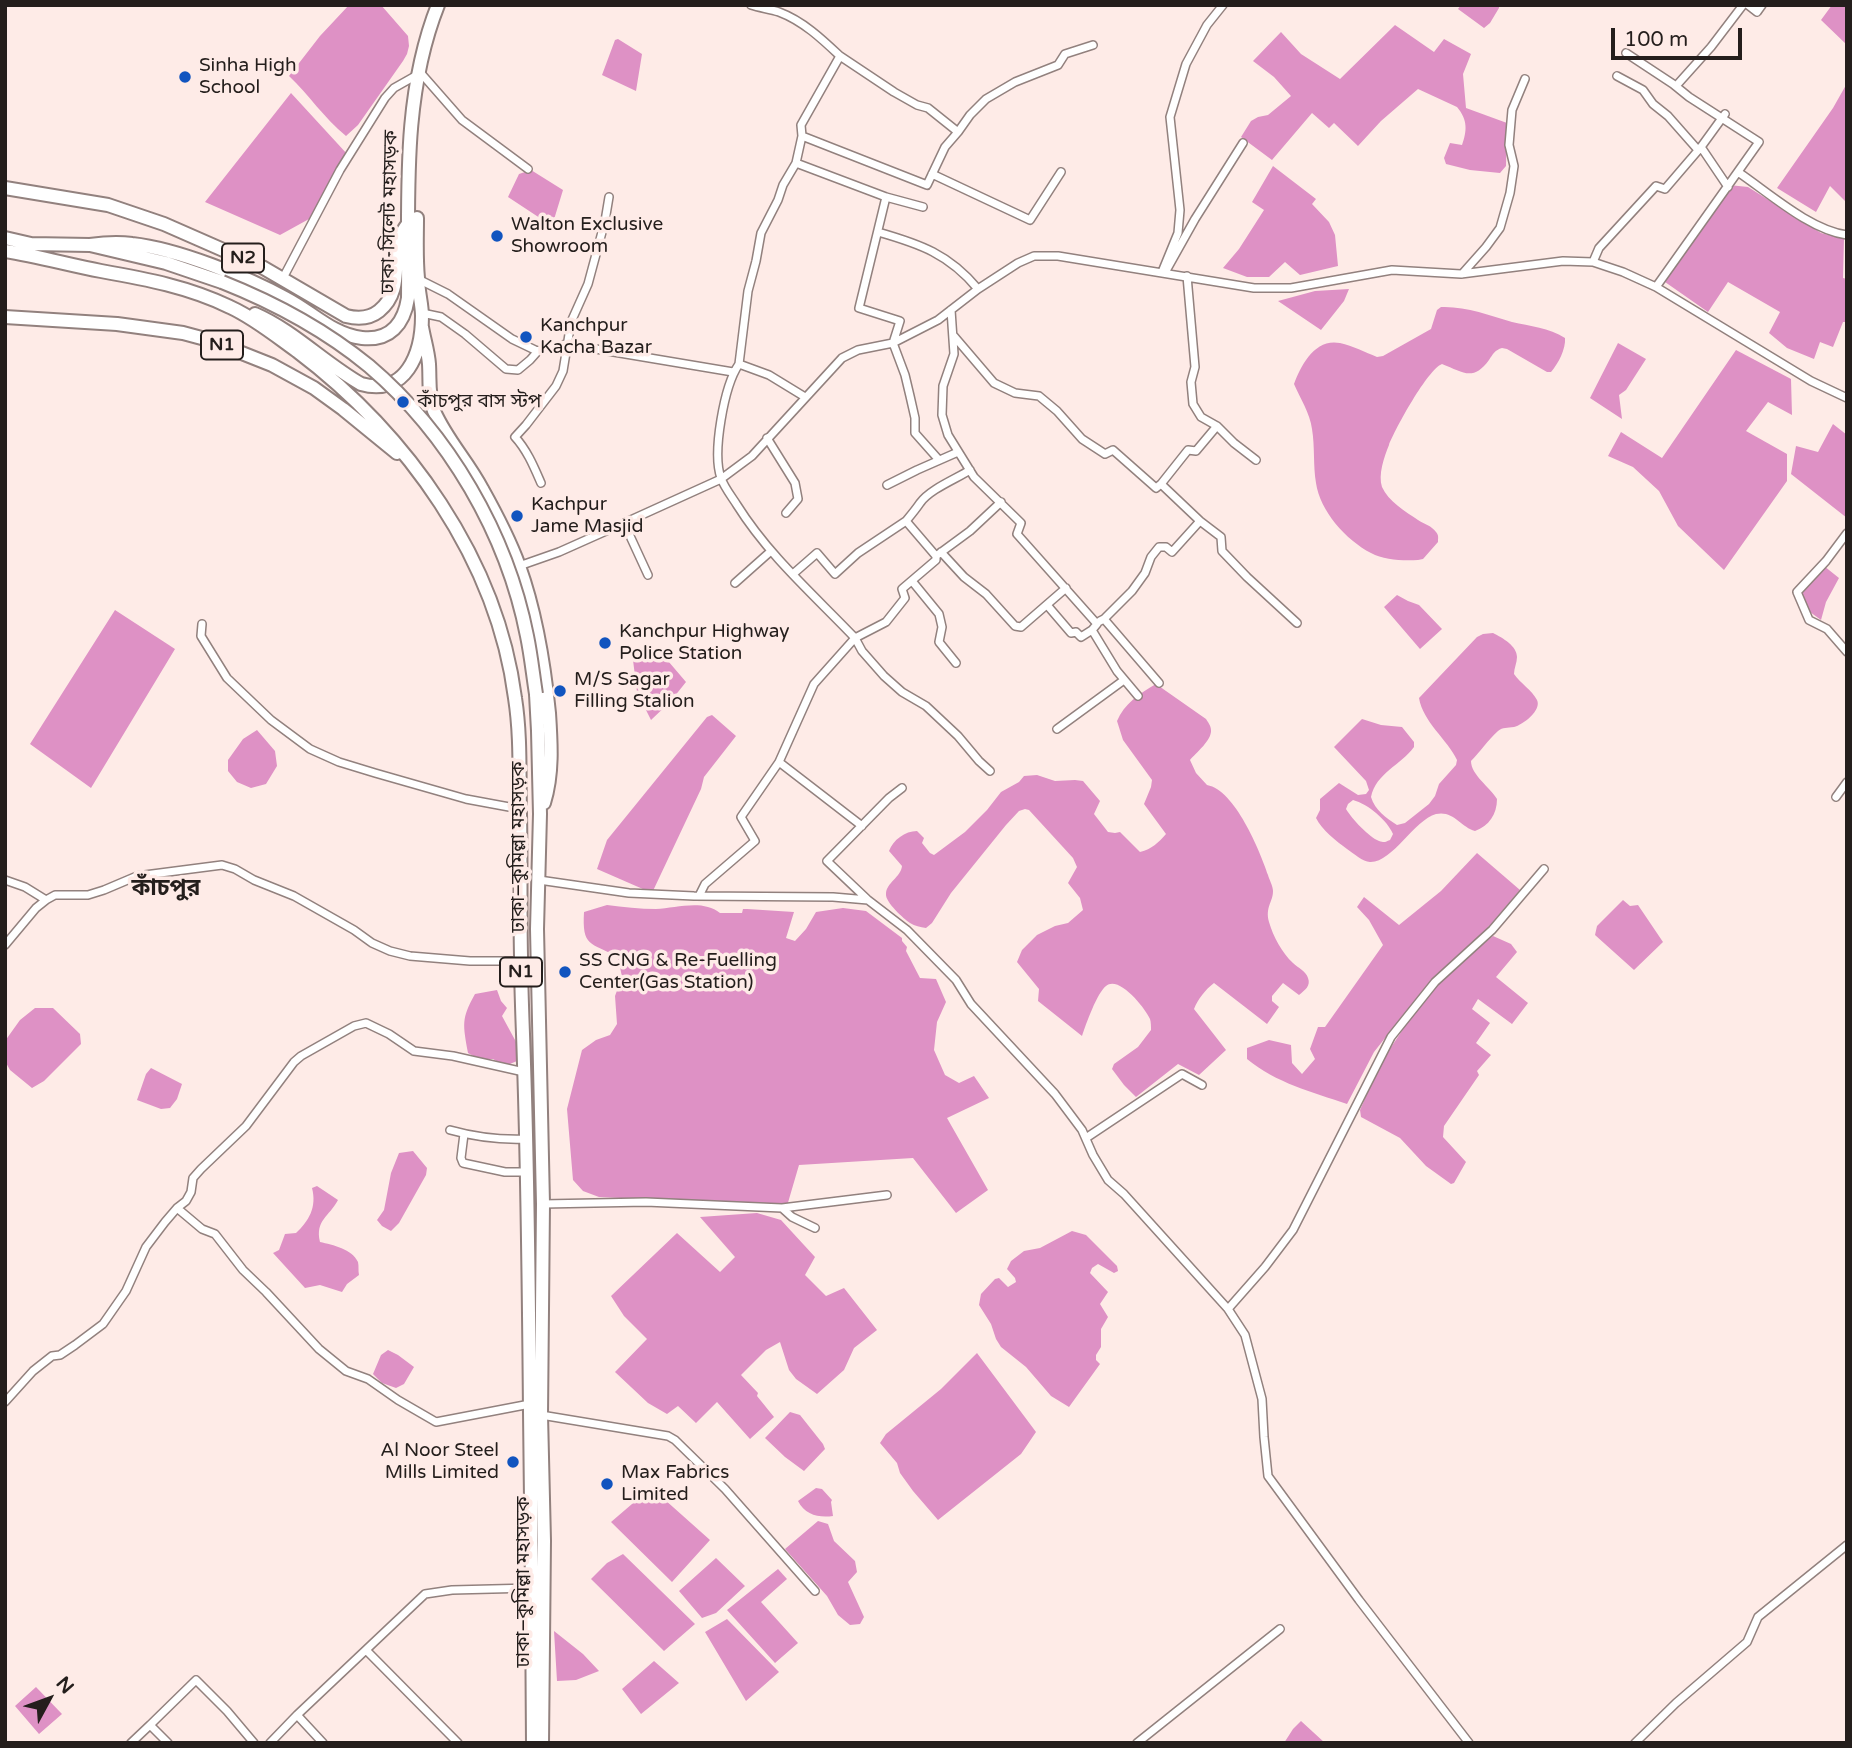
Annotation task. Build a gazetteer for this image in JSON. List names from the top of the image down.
{
  "streets": {
    "highway": [
      "ঢাকা-সিলেট মহাসড়ক",
      "N2",
      "N1",
      "ঢাকা–কুমিল্লা মহাসড়ক"
    ]
  },
  "crossings": [
    ["ঢাকা-সিলেট মহাসড়ক", "N2"],
    ["ঢাকা-সিলেট মহাসড়ক", "N1"],
    ["ঢাকা-সিলেট মহাসড়ক", "ঢাকা–কুমিল্লা মহাসড়ক"],
    ["N1", "ঢাকা–কুমিল্লা মহাসড়ক"]
  ],
  "districts": ["কাঁচপুর"],
  "places": [
    "Sinha High School",
    "Walton Exclusive Showroom",
    "Kanchpur Kacha Bazar",
    "কাঁচপুর বাস স্টপ",
    "Kachpur Jame Masjid",
    "Kanchpur Highway Police Station",
    "M/S Sagar Filling Stalion",
    "SS CNG & Re-Fuelling Center(Gas Station)",
    "Al Noor Steel Mills Limited",
    "Max Fabrics Limited"
  ],
  "scale_bar": "100 m",
  "north": "top right"
}
